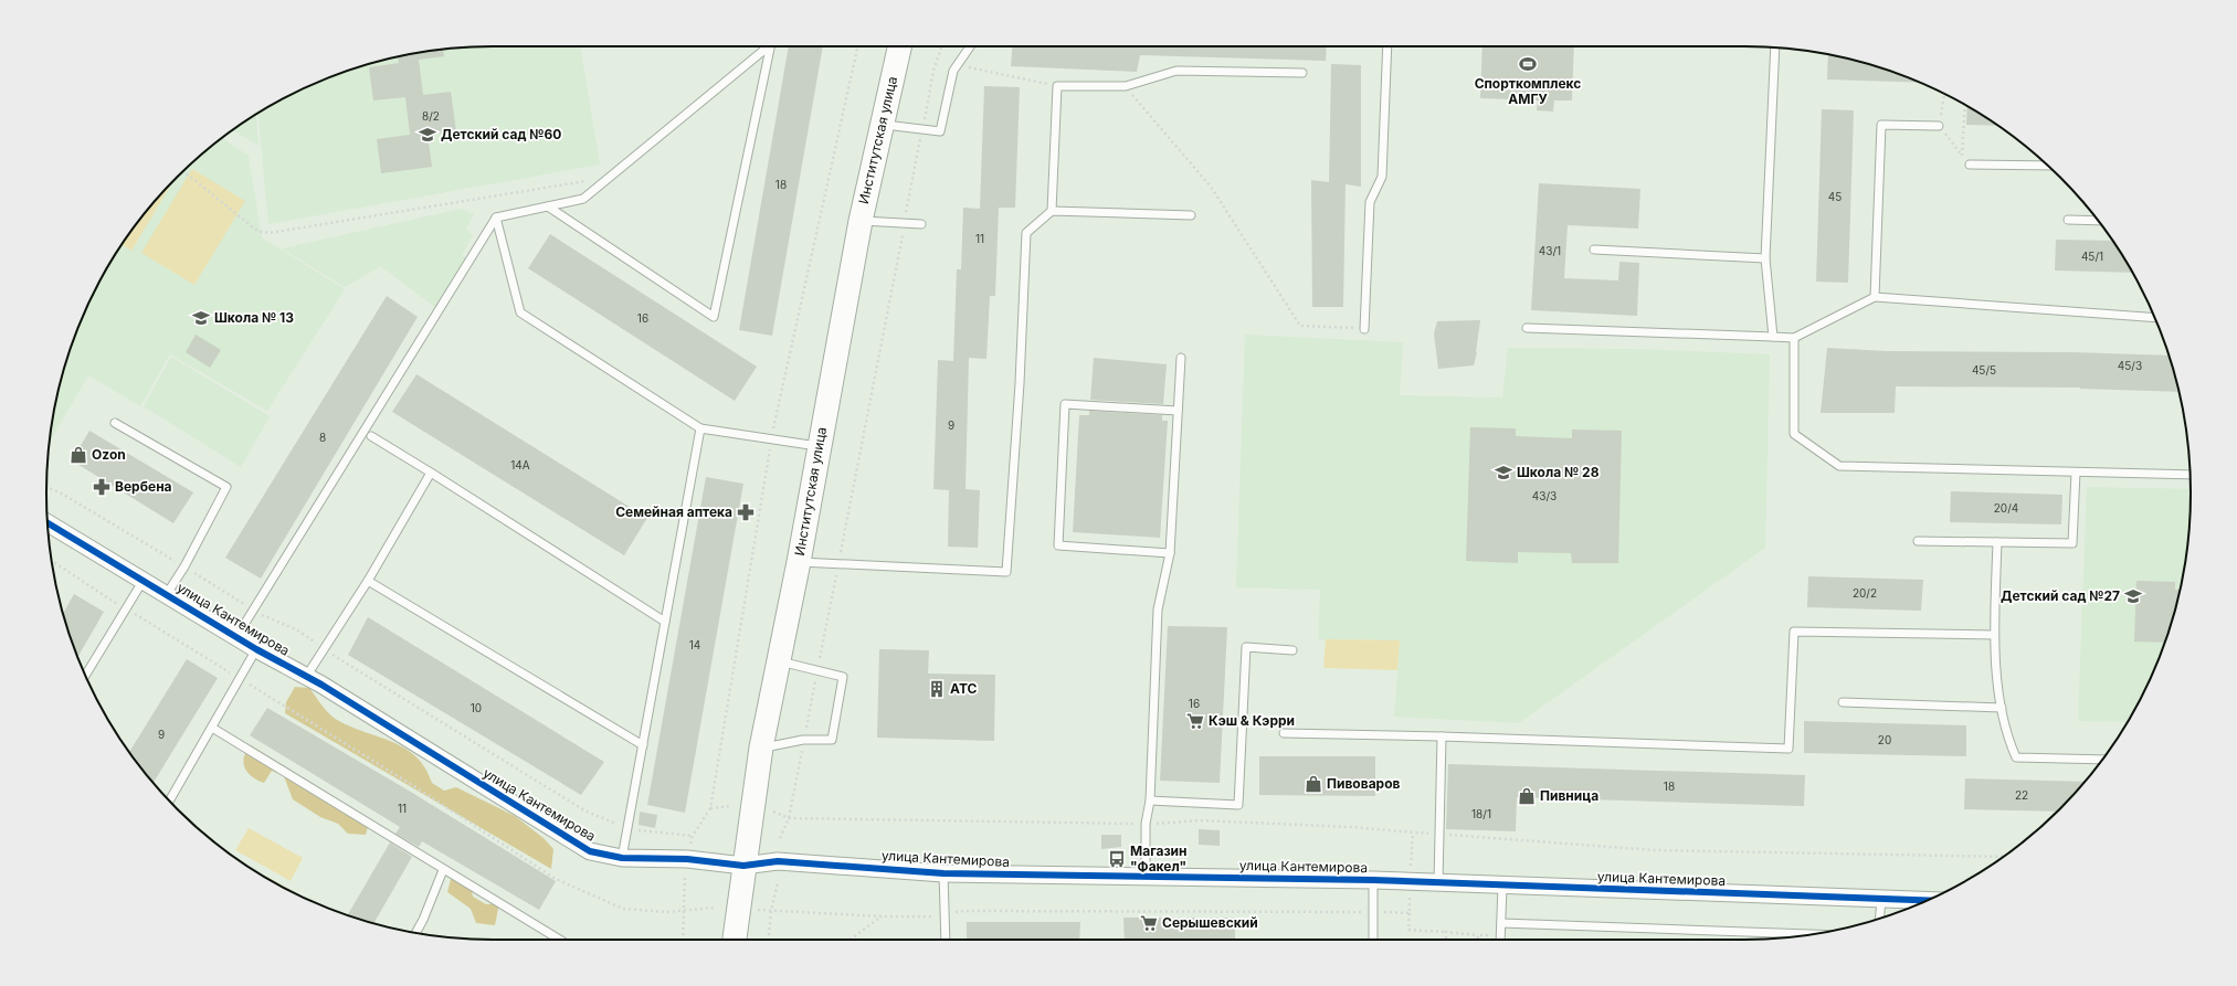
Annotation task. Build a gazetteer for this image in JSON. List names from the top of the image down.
{
  "streets": {
    "main road": ["Институтская улица"],
    "street": ["улица Кантемирова"]
  },
  "crossings": [
    ["Институтская улица", "улица Кантемирова"]
  ],
  "places": {
    "sports": ["Спорткомплекс АМГУ"],
    "school or university": [
      "Детский сад №60",
      "Школа № 13",
      "Школа № 28",
      "Детский сад №27"
    ],
    "shop": ["Ozon", "Пивоваров", "Пивница"],
    "pharmacy": ["Вербена", "Семейная аптека"],
    "building": ["АТС"],
    "supermarket": ["Кэш & Кэрри", "Серышевский"],
    "bus stop": ["Магазин \"Факел\""]
  },
  "house_numbers": [
    "8/2",
    "18",
    "45",
    "11",
    "43/1",
    "45/1",
    "16",
    "45/3",
    "45/5",
    "9",
    "8",
    "14А",
    "43/3",
    "20/4",
    "20/2",
    "14",
    "16",
    "10",
    "9",
    "20",
    "18",
    "22",
    "11",
    "18/1"
  ]
}
